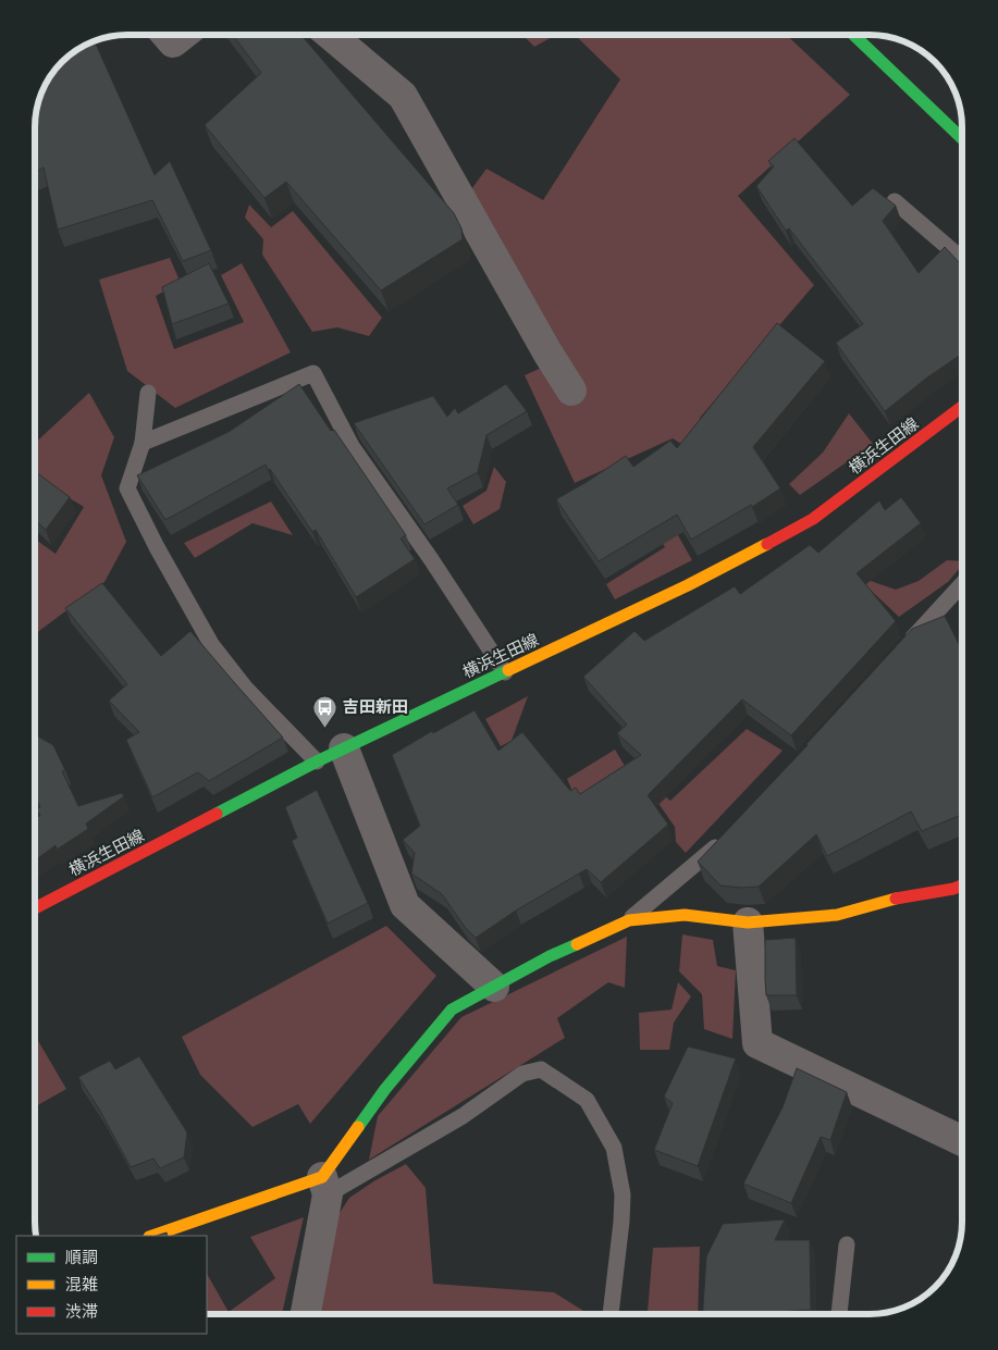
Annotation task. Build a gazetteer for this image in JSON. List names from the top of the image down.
{
  "streets": {
    "main road": ["横浜生田線"]
  },
  "places": {
    "bus stop": ["吉田新田"]
  },
  "legend": ["順調", "混雑", "渋滞"]
}
